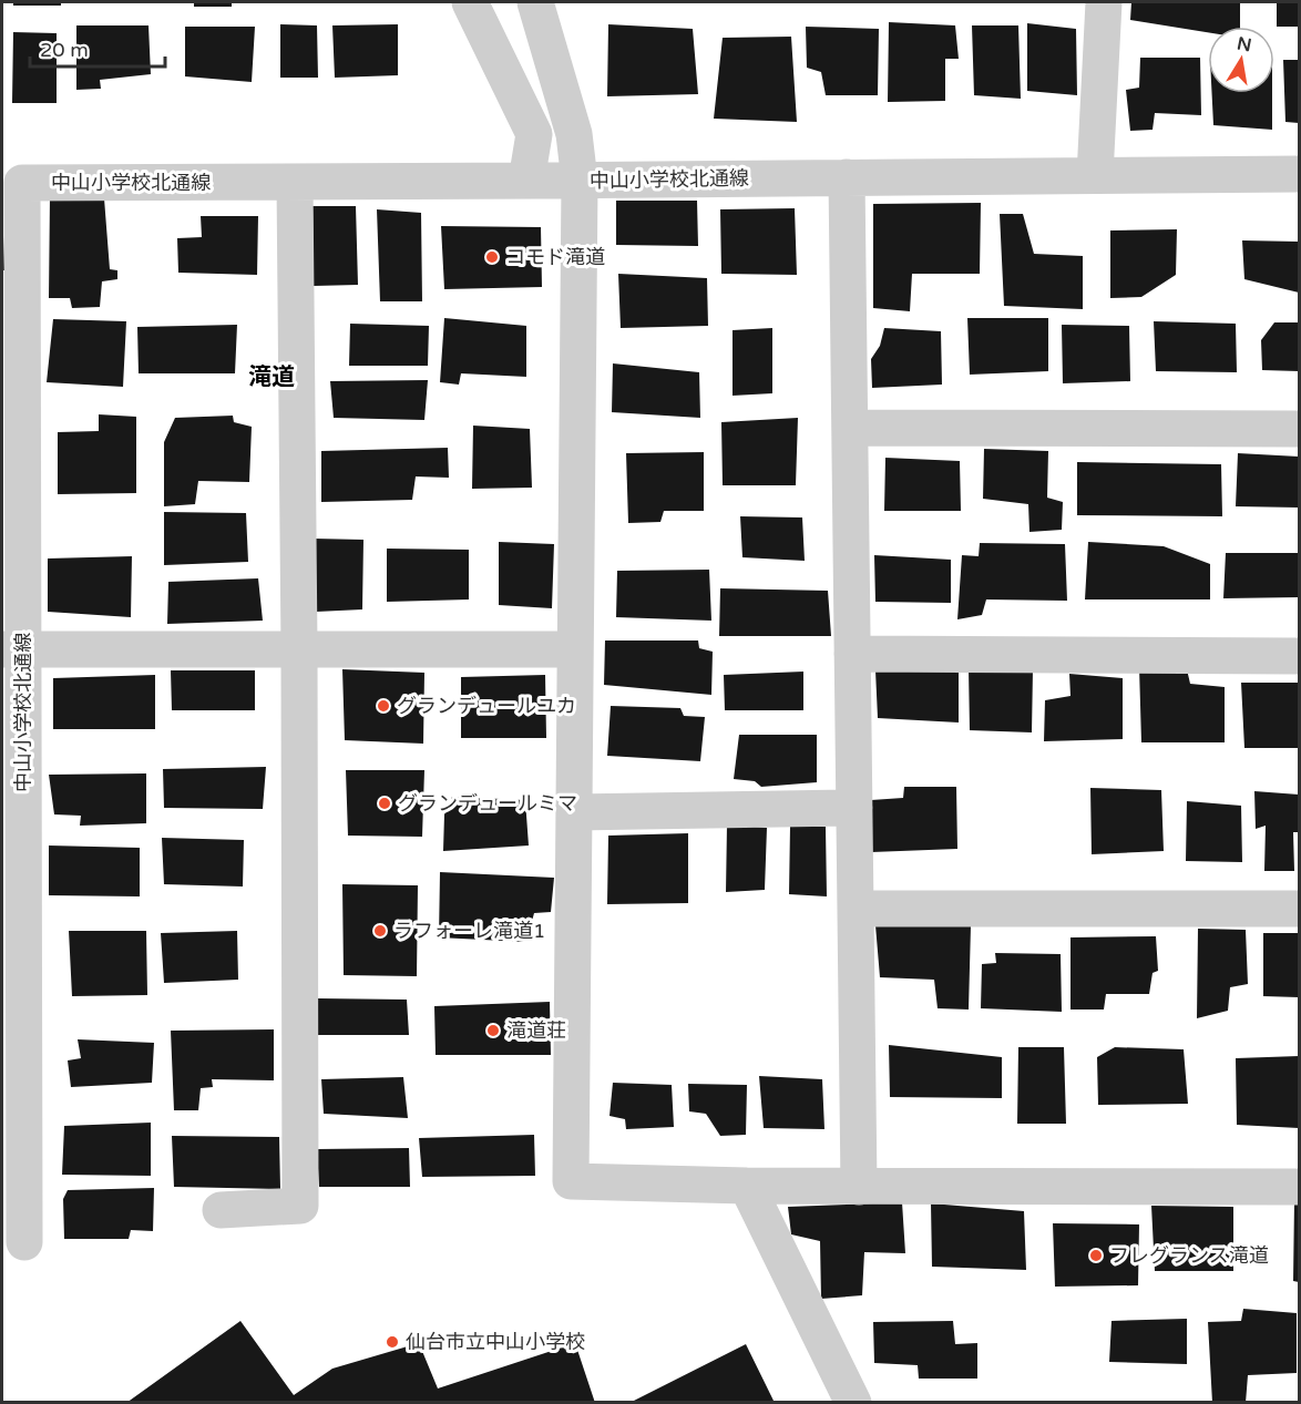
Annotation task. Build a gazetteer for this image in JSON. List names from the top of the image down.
{
  "streets": {
    "street": ["中山小学校北通線"]
  },
  "districts": ["滝道"],
  "places": [
    "コモド滝道",
    "グランデュールユカ",
    "グランデュールミマ",
    "ラフォーレ滝道1",
    "滝道荘",
    "フレグランス滝道",
    "仙台市立中山小学校"
  ],
  "scale_bar": "20 m",
  "north": "top"
}
